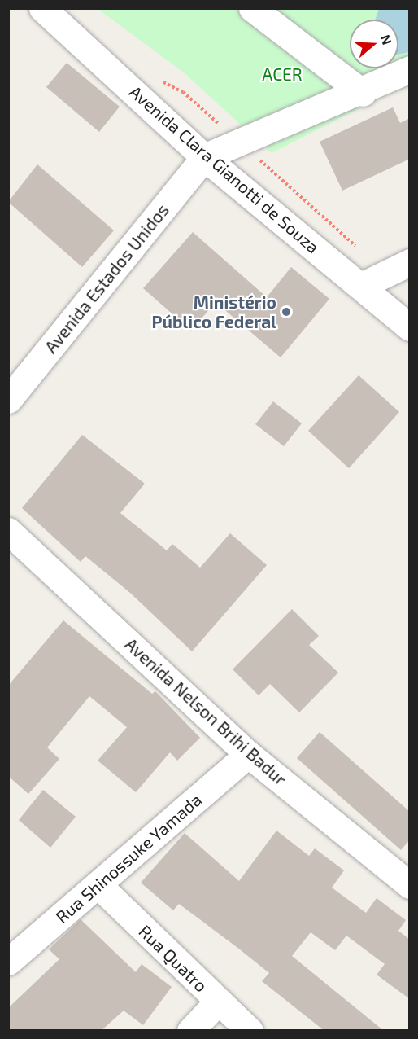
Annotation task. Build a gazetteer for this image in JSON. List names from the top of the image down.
{
  "streets": {
    "street": [
      "Avenida Clara Gianotti de Souza",
      "Avenida Estados Unidos",
      "Avenida Nelson Brihi Badur",
      "Rua Shinossuke Yamada",
      "Rua Quatro"
    ]
  },
  "crossings": [
    ["Avenida Clara Gianotti de Souza", "Avenida Estados Unidos"],
    ["Avenida Nelson Brihi Badur", "Rua Shinossuke Yamada"],
    ["Rua Shinossuke Yamada", "Rua Quatro"]
  ],
  "parks": ["ACER"],
  "places": ["Ministério Público Federal"],
  "north": "right"
}
